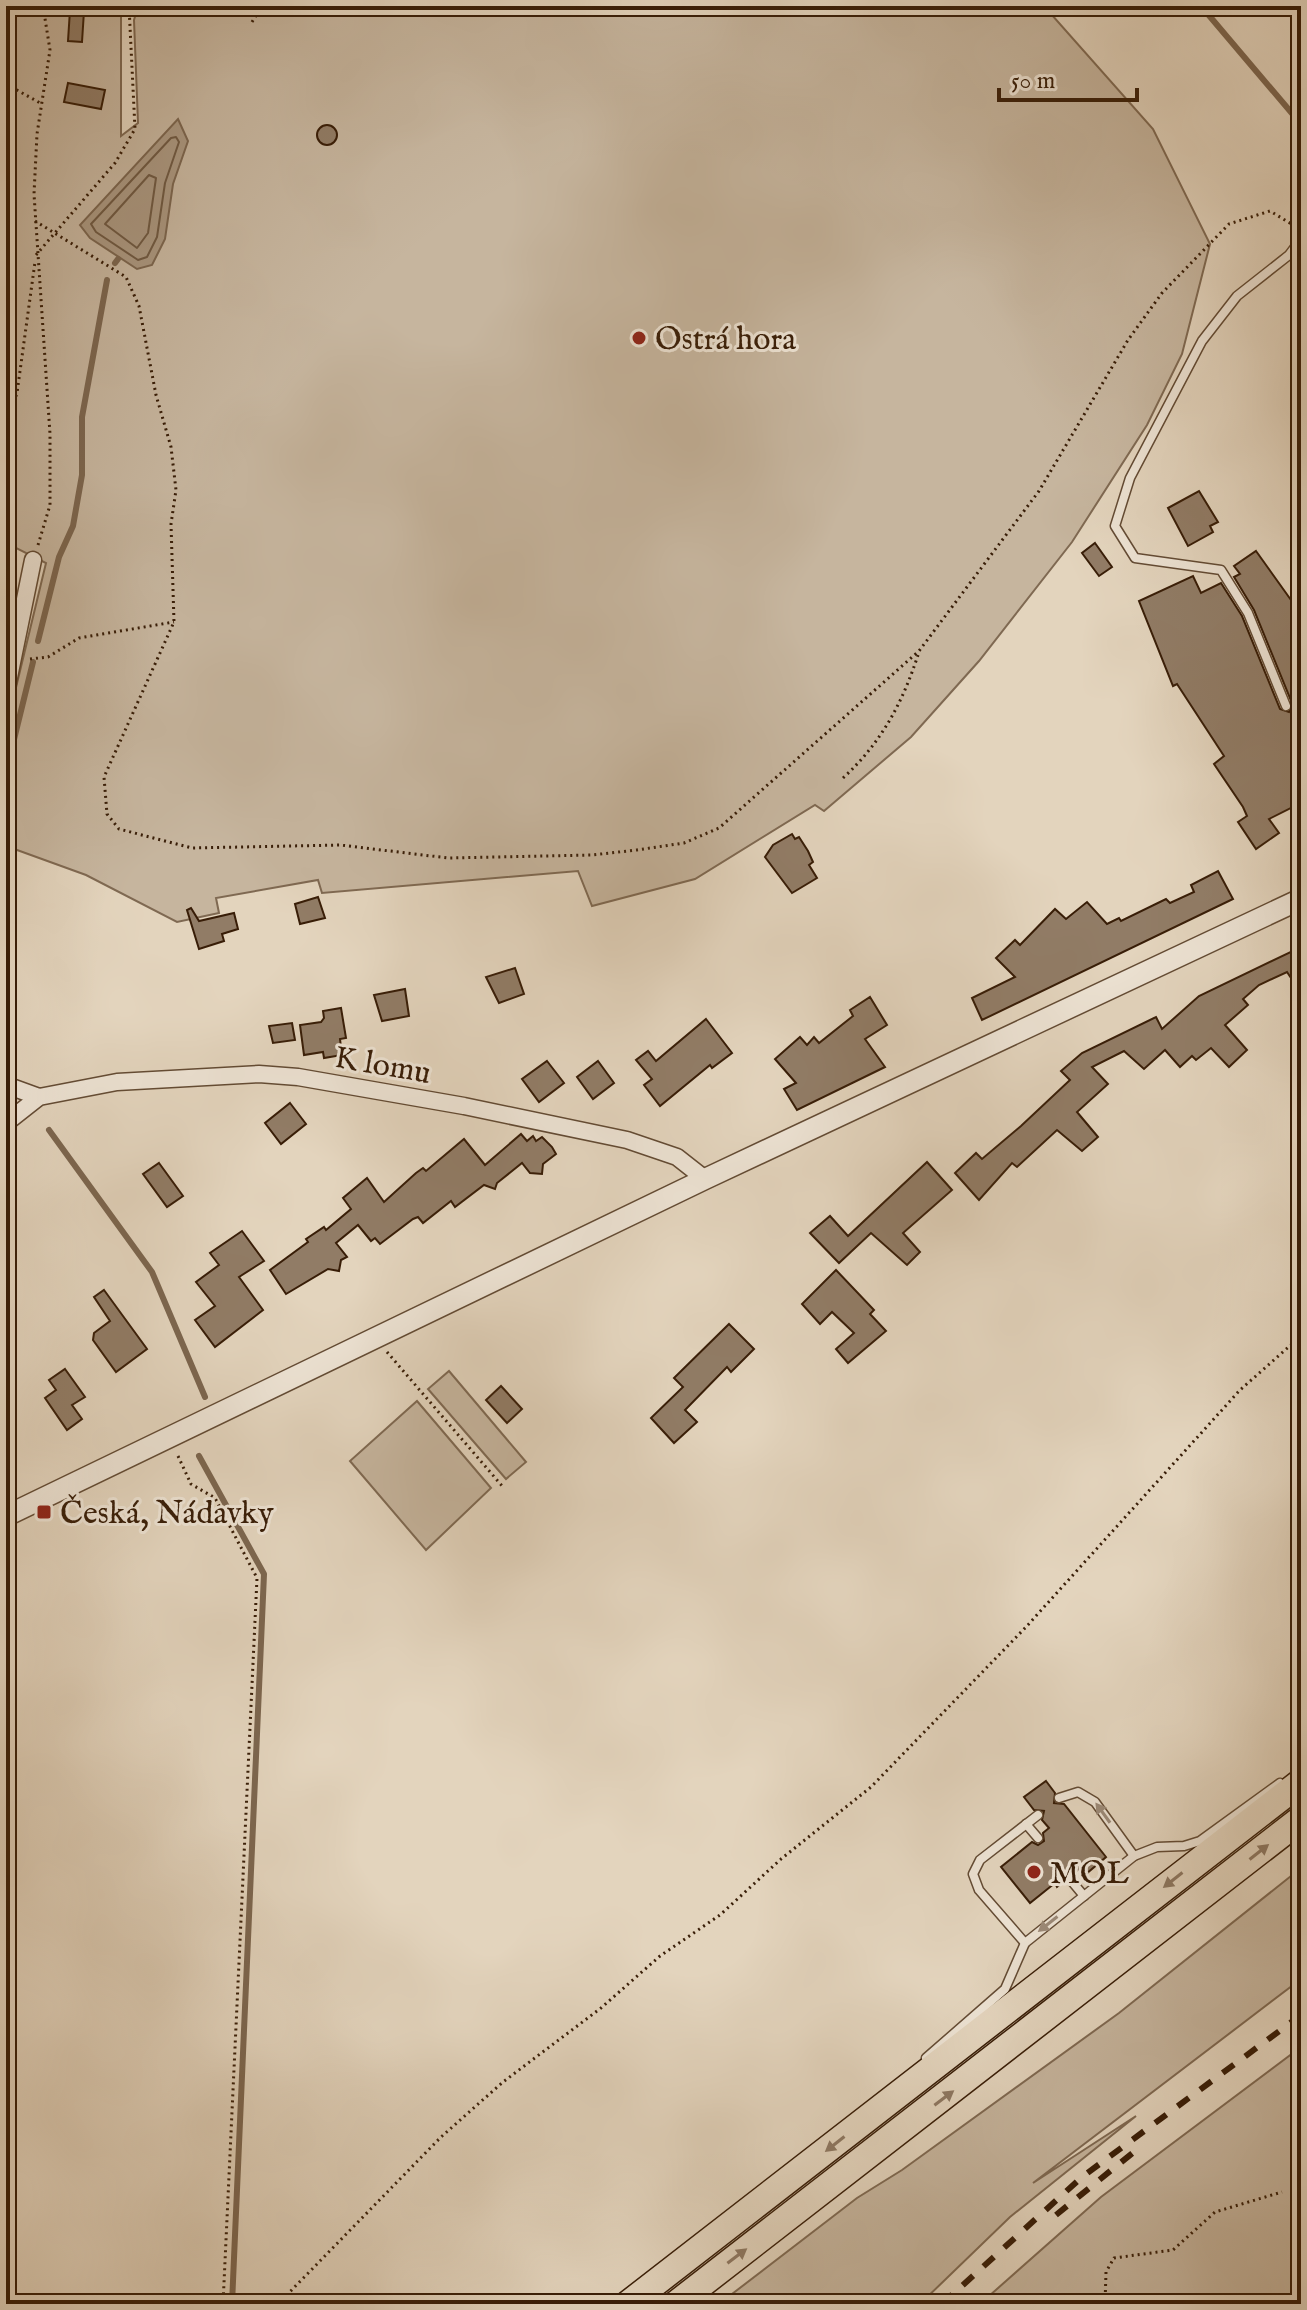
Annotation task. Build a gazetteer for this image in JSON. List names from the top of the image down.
{
  "streets": {
    "street": ["K lomu"]
  },
  "places": {
    "other": ["Ostrá hora", "MOL"],
    "transit": ["Česká, Nádavky"]
  },
  "scale_bar": "50 m"
}
